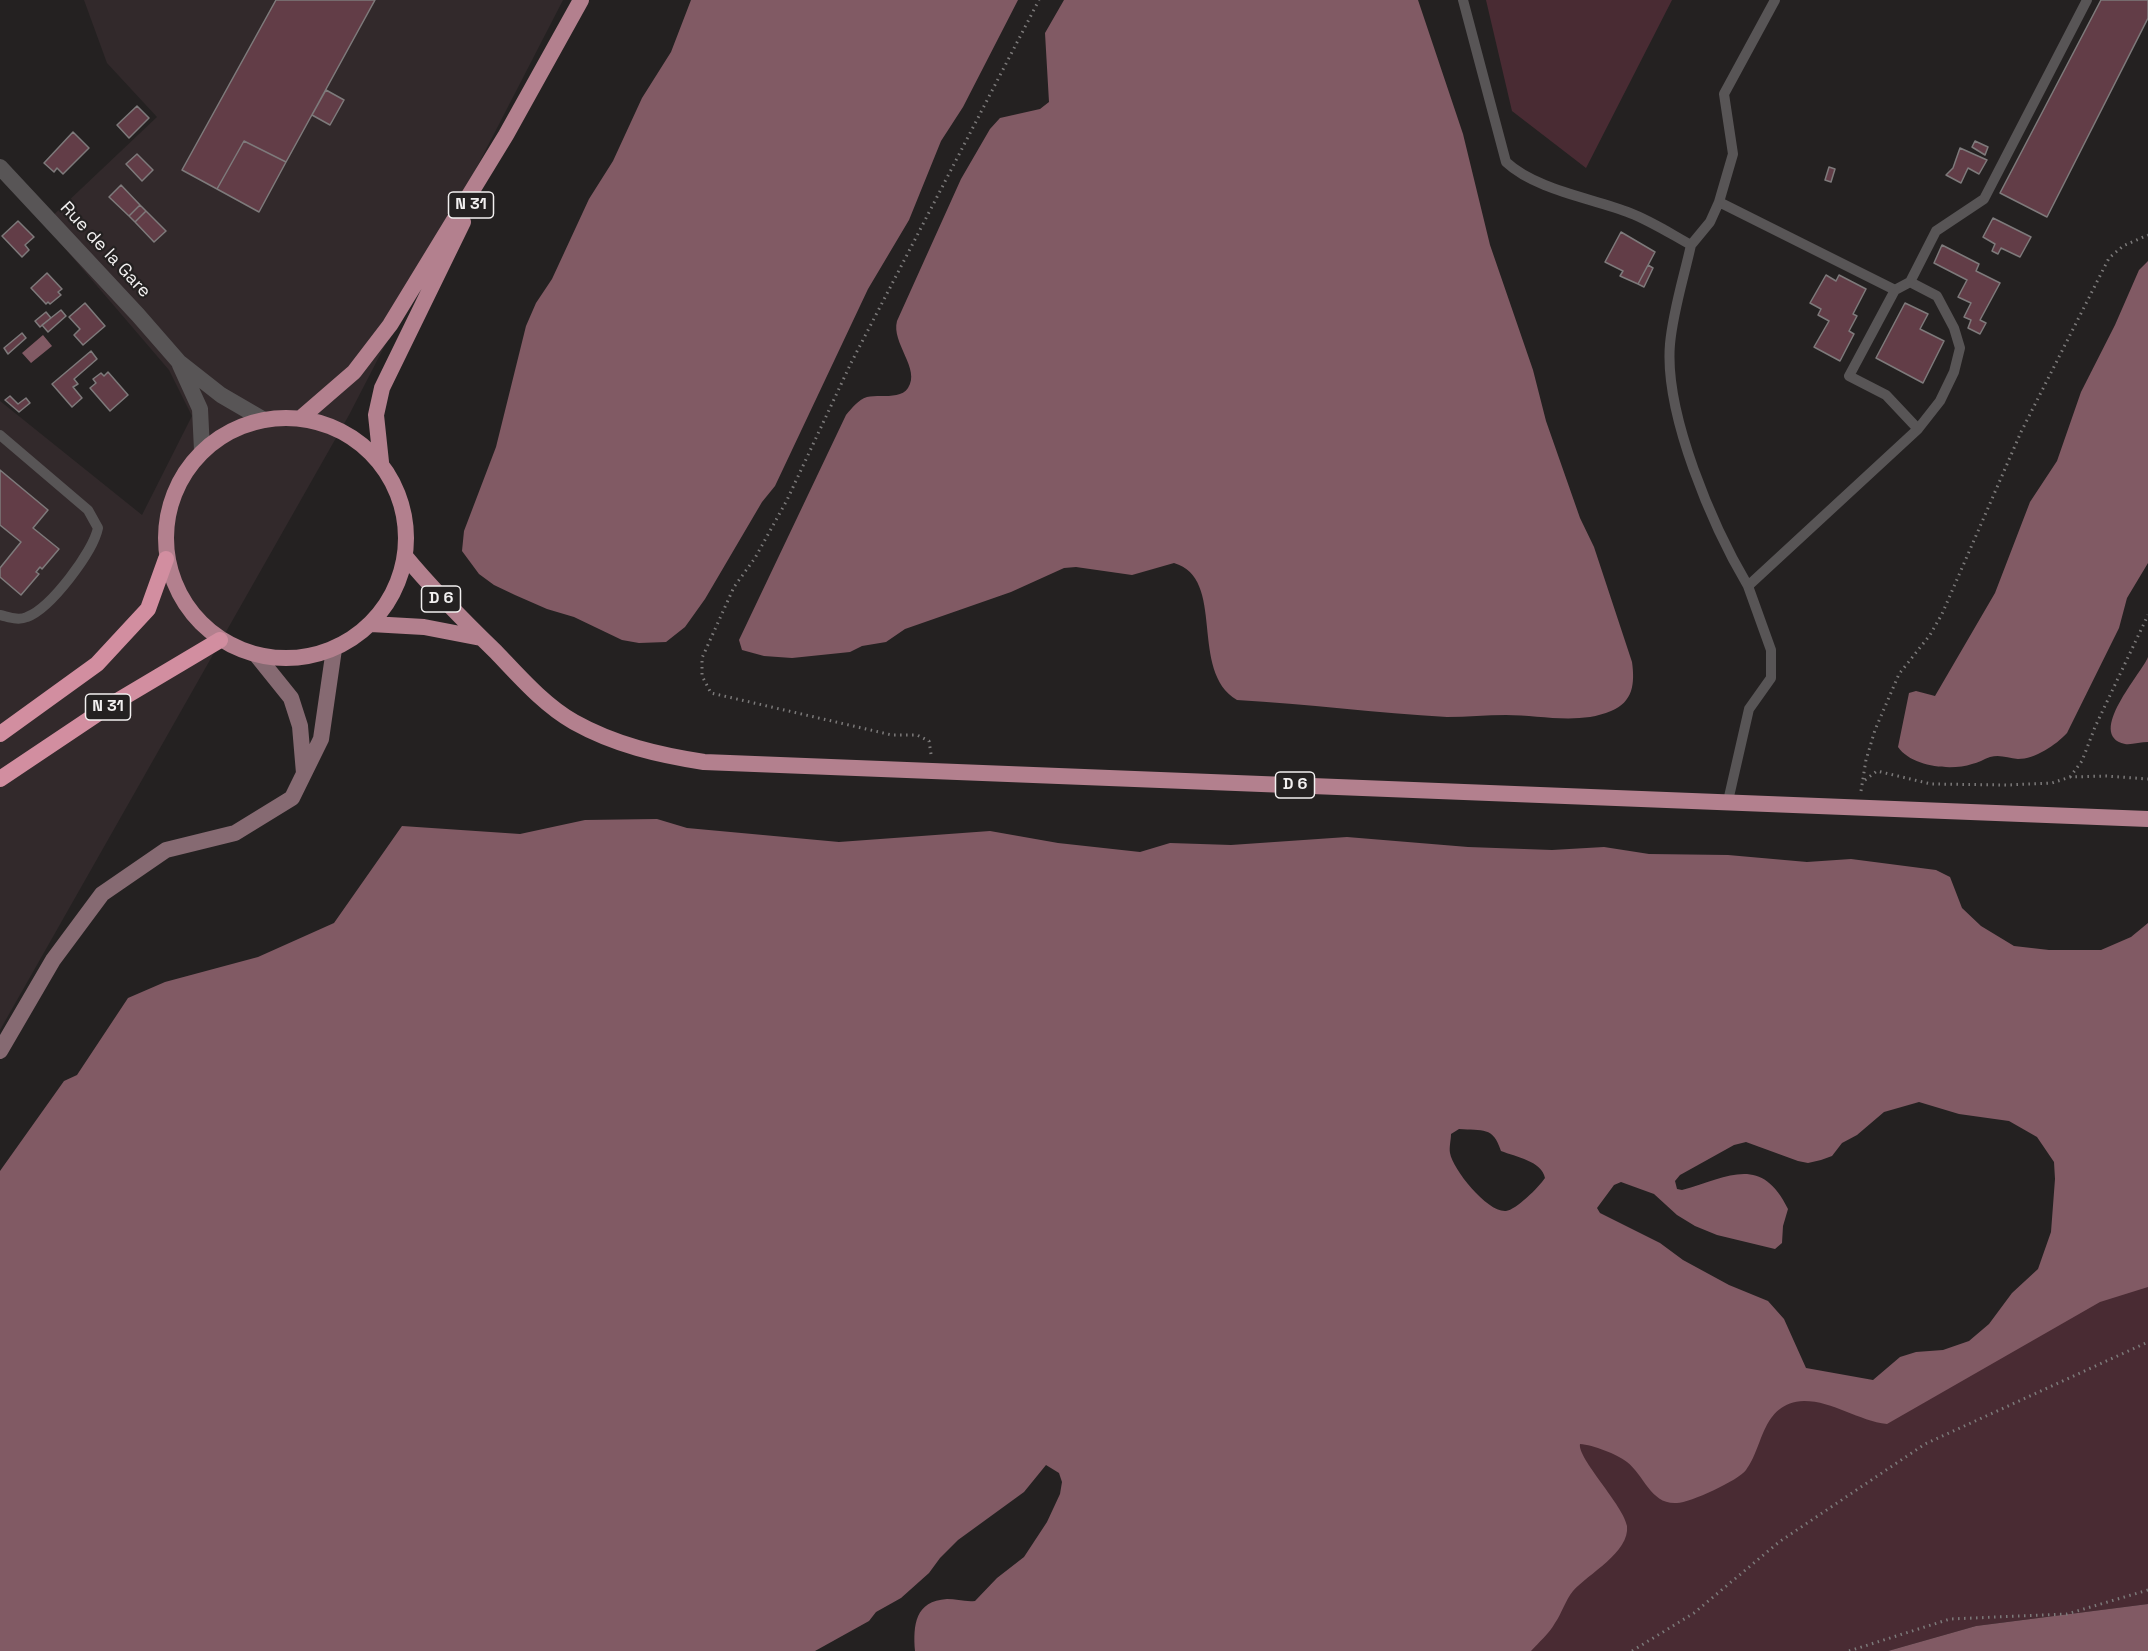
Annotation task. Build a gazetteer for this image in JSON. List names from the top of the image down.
{
  "streets": {
    "highway": ["N 31"],
    "main road": ["D 6"],
    "street": ["Rue de la Gare"]
  }
}
